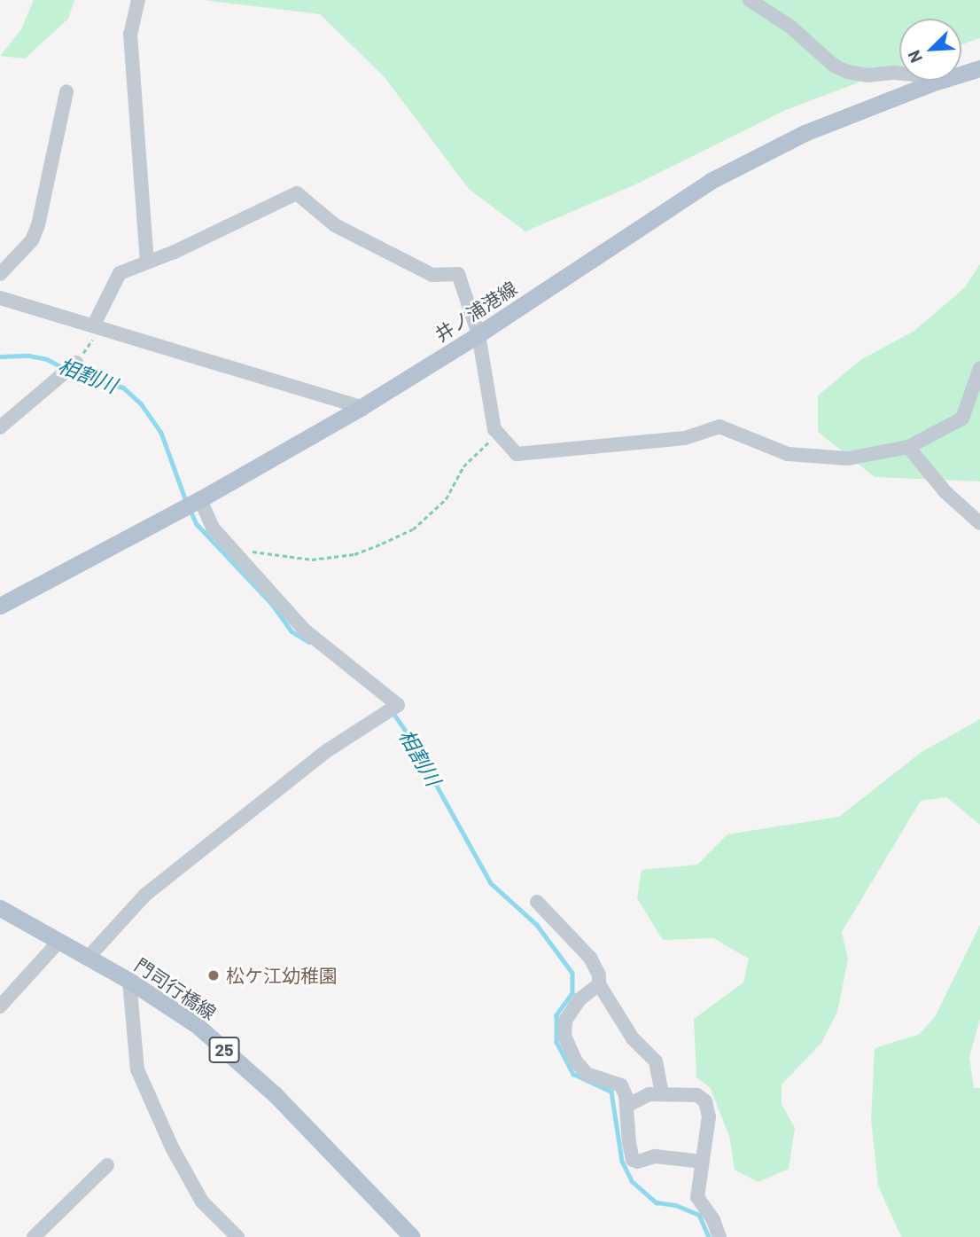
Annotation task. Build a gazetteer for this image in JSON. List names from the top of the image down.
{
  "streets": {
    "main road": ["井ノ浦港線", "門司行橋線", "25"]
  },
  "water": ["相割川"],
  "places": ["松ケ江幼稚園"],
  "north": "bottom left"
}
